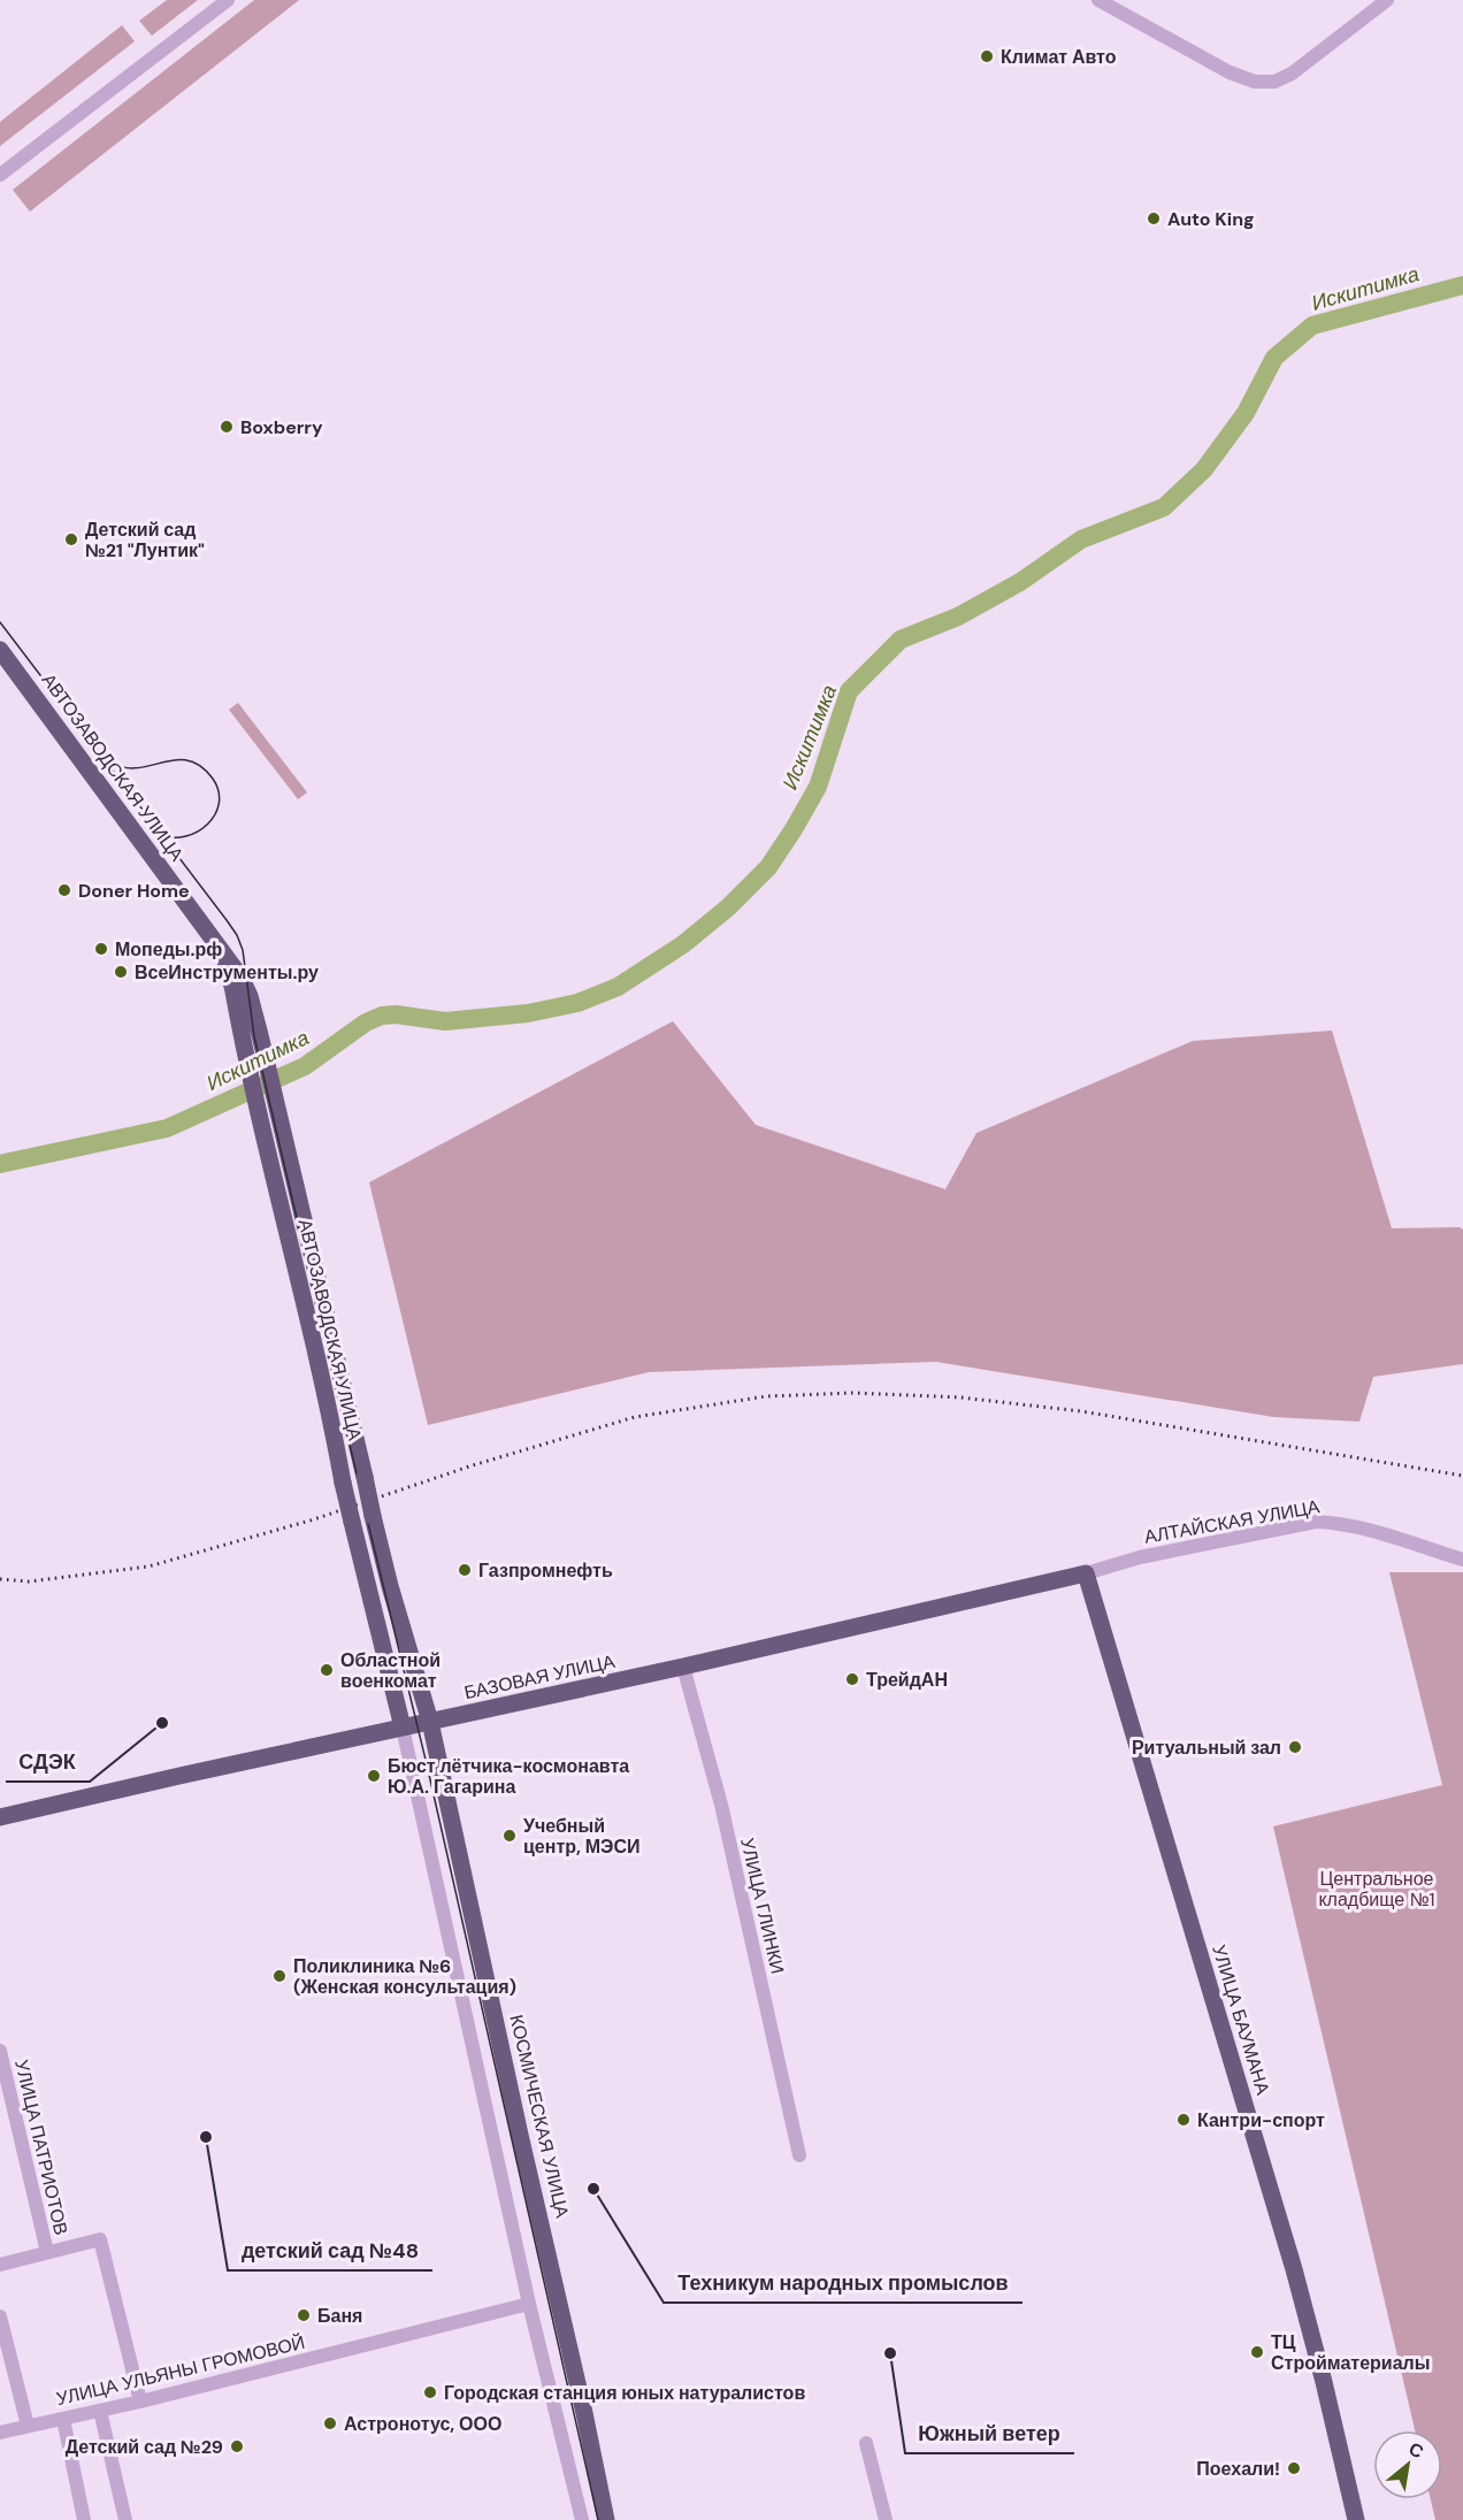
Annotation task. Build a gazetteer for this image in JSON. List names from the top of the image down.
{
  "streets": {
    "main road": [
      "АВТОЗАВОДСКАЯ УЛИЦА",
      "БАЗОВАЯ УЛИЦА",
      "УЛИЦА БАУМАНА",
      "КОСМИЧЕСКАЯ УЛИЦА"
    ],
    "street": [
      "АЛТАЙСКАЯ УЛИЦА",
      "УЛИЦА ГЛИНКИ",
      "УЛИЦА ПАТРИОТОВ",
      "УЛИЦА УЛЬЯНЫ ГРОМОВОЙ"
    ]
  },
  "crossings": [
    ["АВТОЗАВОДСКАЯ УЛИЦА", "БАЗОВАЯ УЛИЦА"],
    ["АВТОЗАВОДСКАЯ УЛИЦА", "КОСМИЧЕСКАЯ УЛИЦА"],
    ["АЛТАЙСКАЯ УЛИЦА", "БАЗОВАЯ УЛИЦА"],
    ["АЛТАЙСКАЯ УЛИЦА", "УЛИЦА БАУМАНА"],
    ["БАЗОВАЯ УЛИЦА", "УЛИЦА ГЛИНКИ"],
    ["БАЗОВАЯ УЛИЦА", "УЛИЦА БАУМАНА"],
    ["БАЗОВАЯ УЛИЦА", "КОСМИЧЕСКАЯ УЛИЦА"],
    ["УЛИЦА ПАТРИОТОВ", "УЛИЦА УЛЬЯНЫ ГРОМОВОЙ"]
  ],
  "water": ["Искитимка"],
  "parks": ["Центральное кладбище №1"],
  "places": [
    "Климат Авто",
    "Auto King",
    "Boxberry",
    "Детский сад №21 \"Лунтик\"",
    "Doner Home",
    "Мопеды.рф",
    "ВсеИнструменты.ру",
    "Газпромнефть",
    "Областной военкомат",
    "ТрейдАН",
    "СДЭК",
    "Ритуальный зал",
    "Бюст лётчика-космонавта Ю.А. Гагарина",
    "Учебный центр, МЭСИ",
    "Поликлиника №6 (Женская консультация)",
    "Кантри-спорт",
    "детский сад №48",
    "Техникум народных промыслов",
    "Баня",
    "ТЦ Стройматериалы",
    "Южный ветер",
    "Городская станция юных натуралистов",
    "Астронотус, ООО",
    "Детский сад №29",
    "Поехали!"
  ],
  "north": "top right"
}
